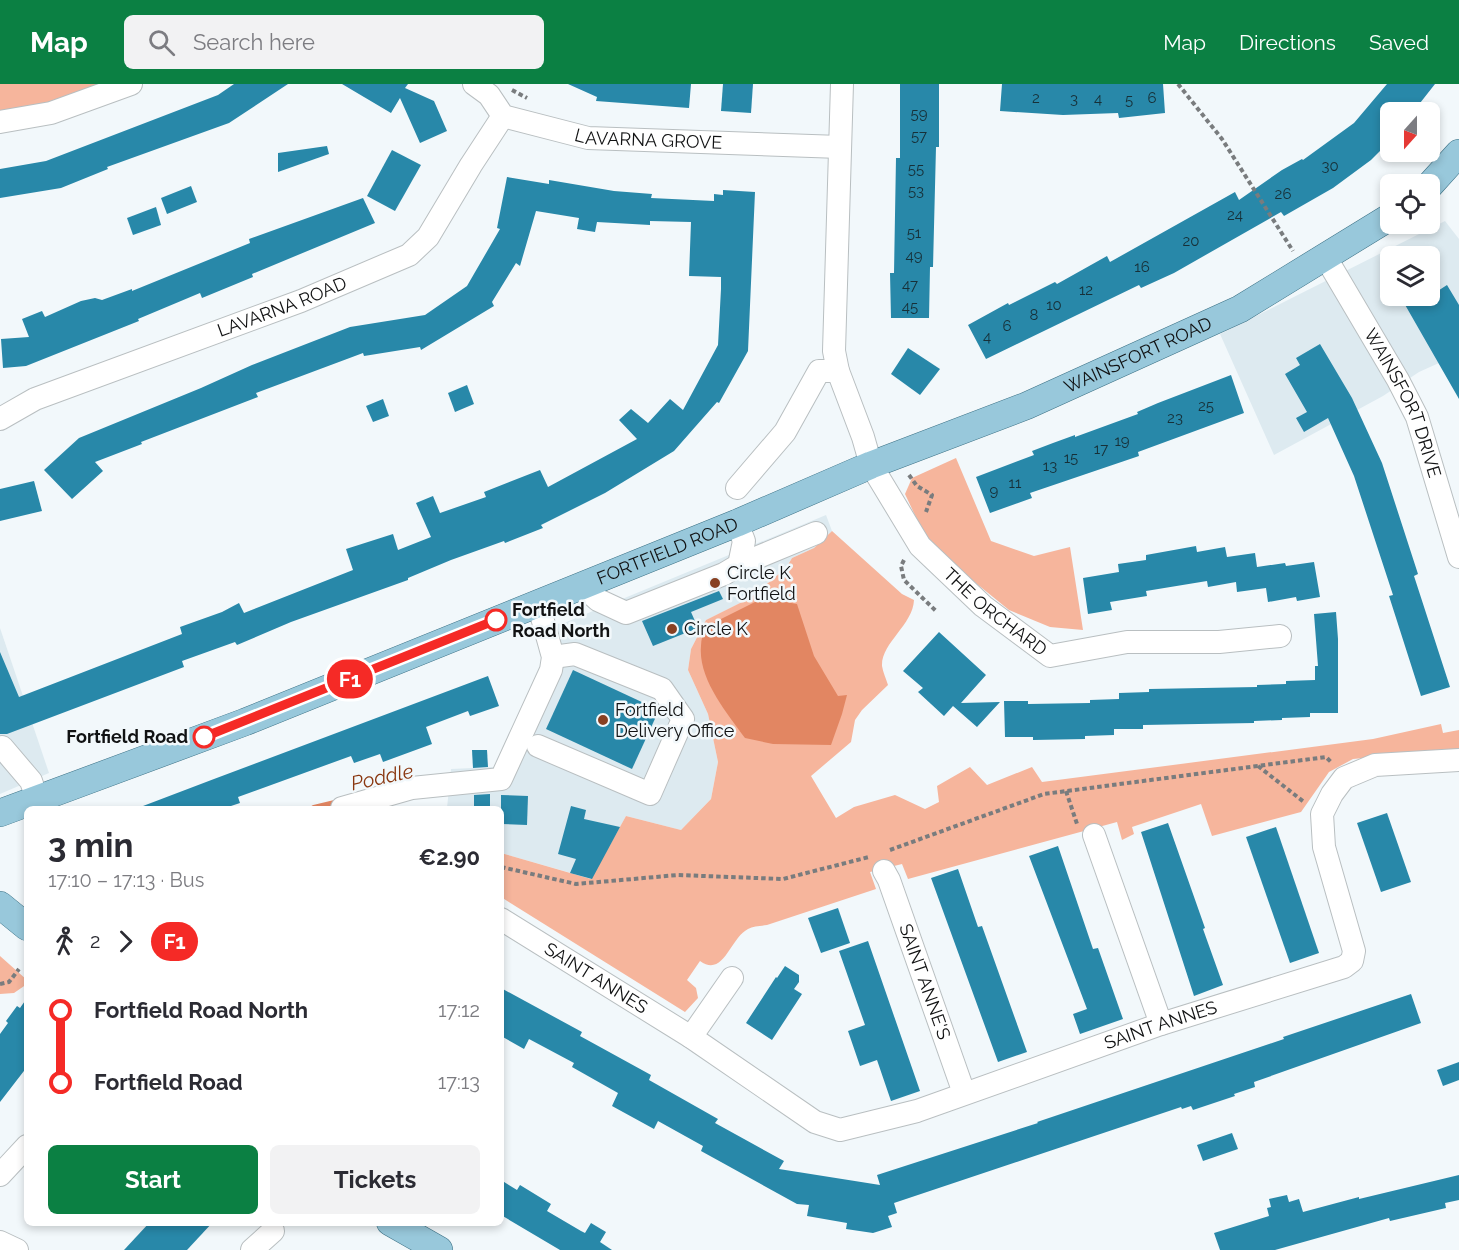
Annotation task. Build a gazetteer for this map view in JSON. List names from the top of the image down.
{
  "streets": {
    "main road": ["WAINSFORT ROAD", "FORTFIELD ROAD"],
    "street": [
      "LAVARNA GROVE",
      "LAVARNA ROAD",
      "WAINSFORT DRIVE",
      "THE ORCHARD",
      "SAINT ANNES",
      "SAINT ANNE'S"
    ]
  },
  "crossings": [
    ["LAVARNA GROVE", "LAVARNA ROAD"],
    ["WAINSFORT ROAD", "WAINSFORT DRIVE"],
    ["WAINSFORT ROAD", "FORTFIELD ROAD"],
    ["WAINSFORT ROAD", "THE ORCHARD"],
    ["FORTFIELD ROAD", "THE ORCHARD"],
    ["SAINT ANNES", "SAINT ANNE'S"]
  ],
  "water": ["Poddle"],
  "places": [
    "Circle K Fortfield",
    "Fortfield Road North",
    "Circle K",
    "Fortfield Delivery Office",
    "Fortfield Road"
  ],
  "lines": ["bus line F1"],
  "house_numbers": [
    "2",
    "6",
    "3",
    "4",
    "5",
    "59",
    "57",
    "30",
    "55",
    "53",
    "26",
    "24",
    "51",
    "20",
    "49",
    "16",
    "47",
    "12",
    "10",
    "45",
    "8",
    "6",
    "4",
    "25",
    "23",
    "19",
    "17",
    "15",
    "13",
    "11",
    "9"
  ],
  "north": "bottom",
  "page": {
    "header": "Map",
    "search": "Search here",
    "nav": ["Map", "Directions", "Saved"],
    "on_map": "F1",
    "heading": ["3 min", "17:10 – 17:13 · Bus", "€2.90"],
    "legs": ["2", "F1"],
    "list": [
      {
        "name": "Fortfield Road North",
        "value": "17:12"
      },
      {
        "name": "Fortfield Road",
        "value": "17:13"
      }
    ],
    "buttons": ["Start", "Tickets"]
  }
}
